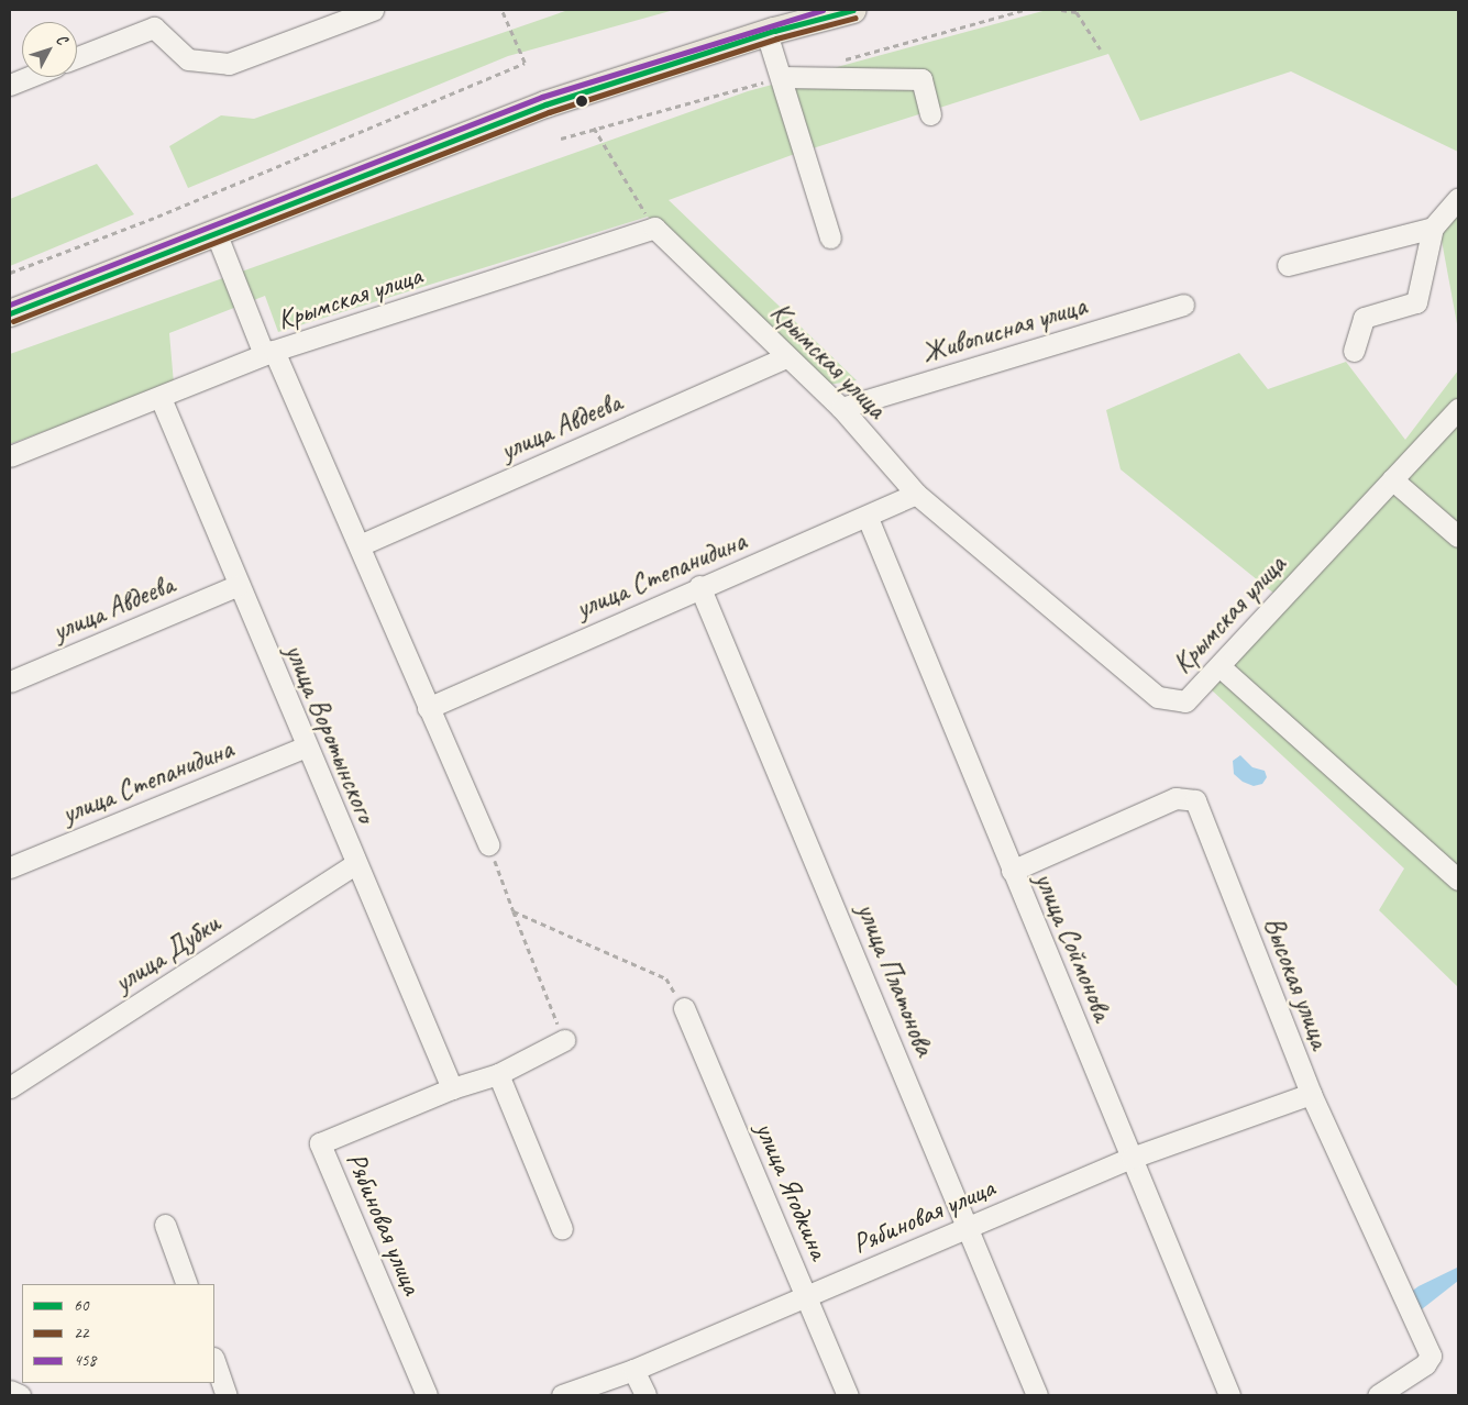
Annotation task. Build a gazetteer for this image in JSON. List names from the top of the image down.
{
  "streets": {
    "street": [
      "Крымская улица",
      "Живописная улица",
      "улица Авдеева",
      "улица Степанидина",
      "улица Воротынского",
      "улица Соймонова",
      "улица Дубки",
      "улица Платонова",
      "Высокая улица",
      "улица Ягодкина",
      "Рябиновая улица"
    ]
  },
  "crossings": [
    ["Крымская улица", "Живописная улица"],
    ["Крымская улица", "улица Авдеева"],
    ["Крымская улица", "улица Степанидина"],
    ["Крымская улица", "улица Воротынского"],
    ["улица Авдеева", "улица Воротынского"],
    ["улица Степанидина", "улица Воротынского"],
    ["улица Степанидина", "улица Соймонова"],
    ["улица Степанидина", "улица Платонова"],
    ["улица Воротынского", "улица Дубки"],
    ["улица Воротынского", "Рябиновая улица"],
    ["улица Соймонова", "Высокая улица"],
    ["улица Соймонова", "Рябиновая улица"],
    ["улица Платонова", "Рябиновая улица"],
    ["Высокая улица", "Рябиновая улица"],
    ["улица Ягодкина", "Рябиновая улица"]
  ],
  "lines": ["transit line 60", "transit line 458", "transit line 22"],
  "legend": ["60", "22", "458"],
  "north": "top right"
}
